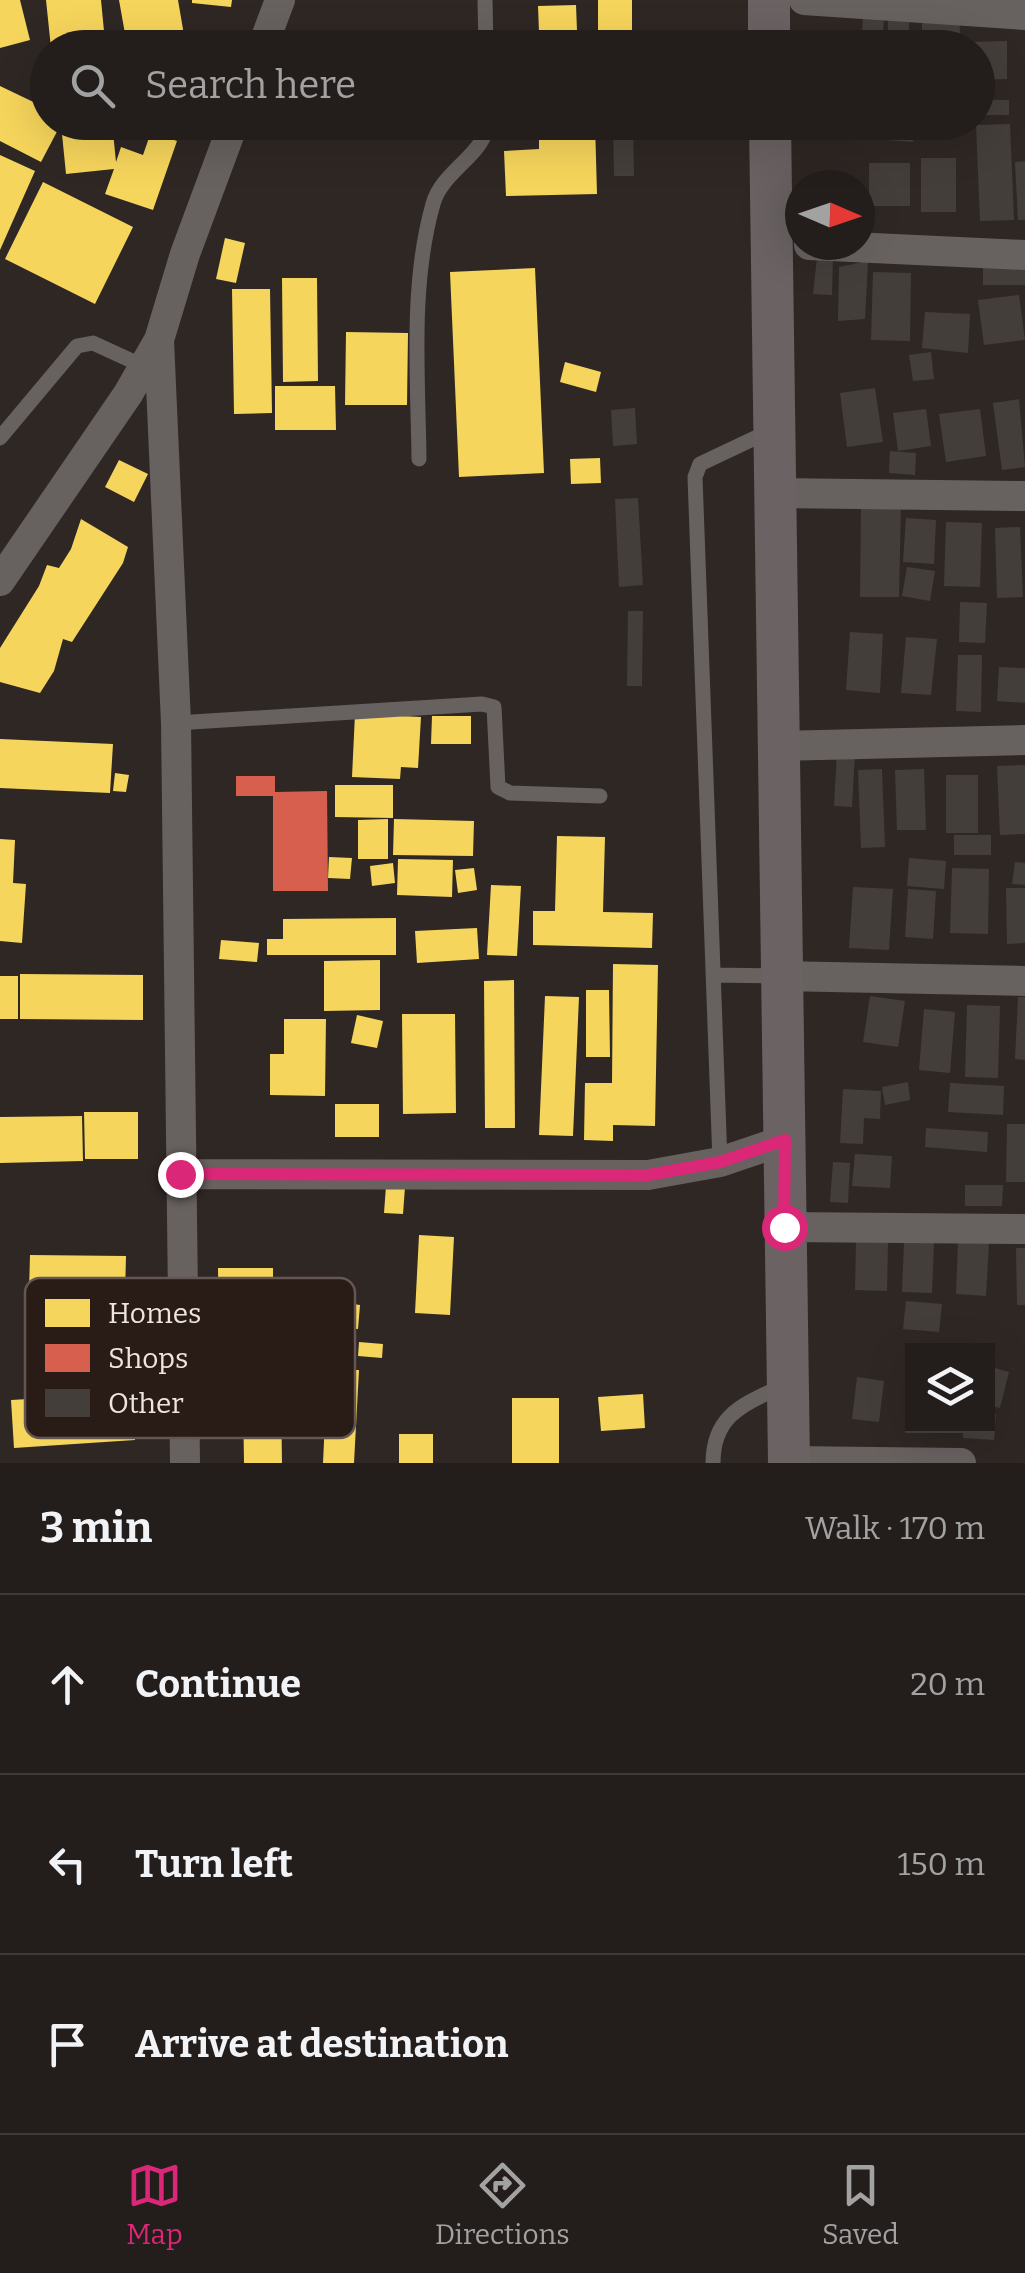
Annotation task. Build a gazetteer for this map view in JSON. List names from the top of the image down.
{
  "legend": ["Homes", "Shops", "Other"],
  "north": "right",
  "page": {
    "search": "Search here",
    "heading": ["3 min", "Walk · 170 m"],
    "list": [
      ["Continue", "20 m"],
      ["Turn left", "150 m"],
      "Arrive at destination"
    ],
    "nav": ["Map", "Directions", "Saved"]
  }
}
